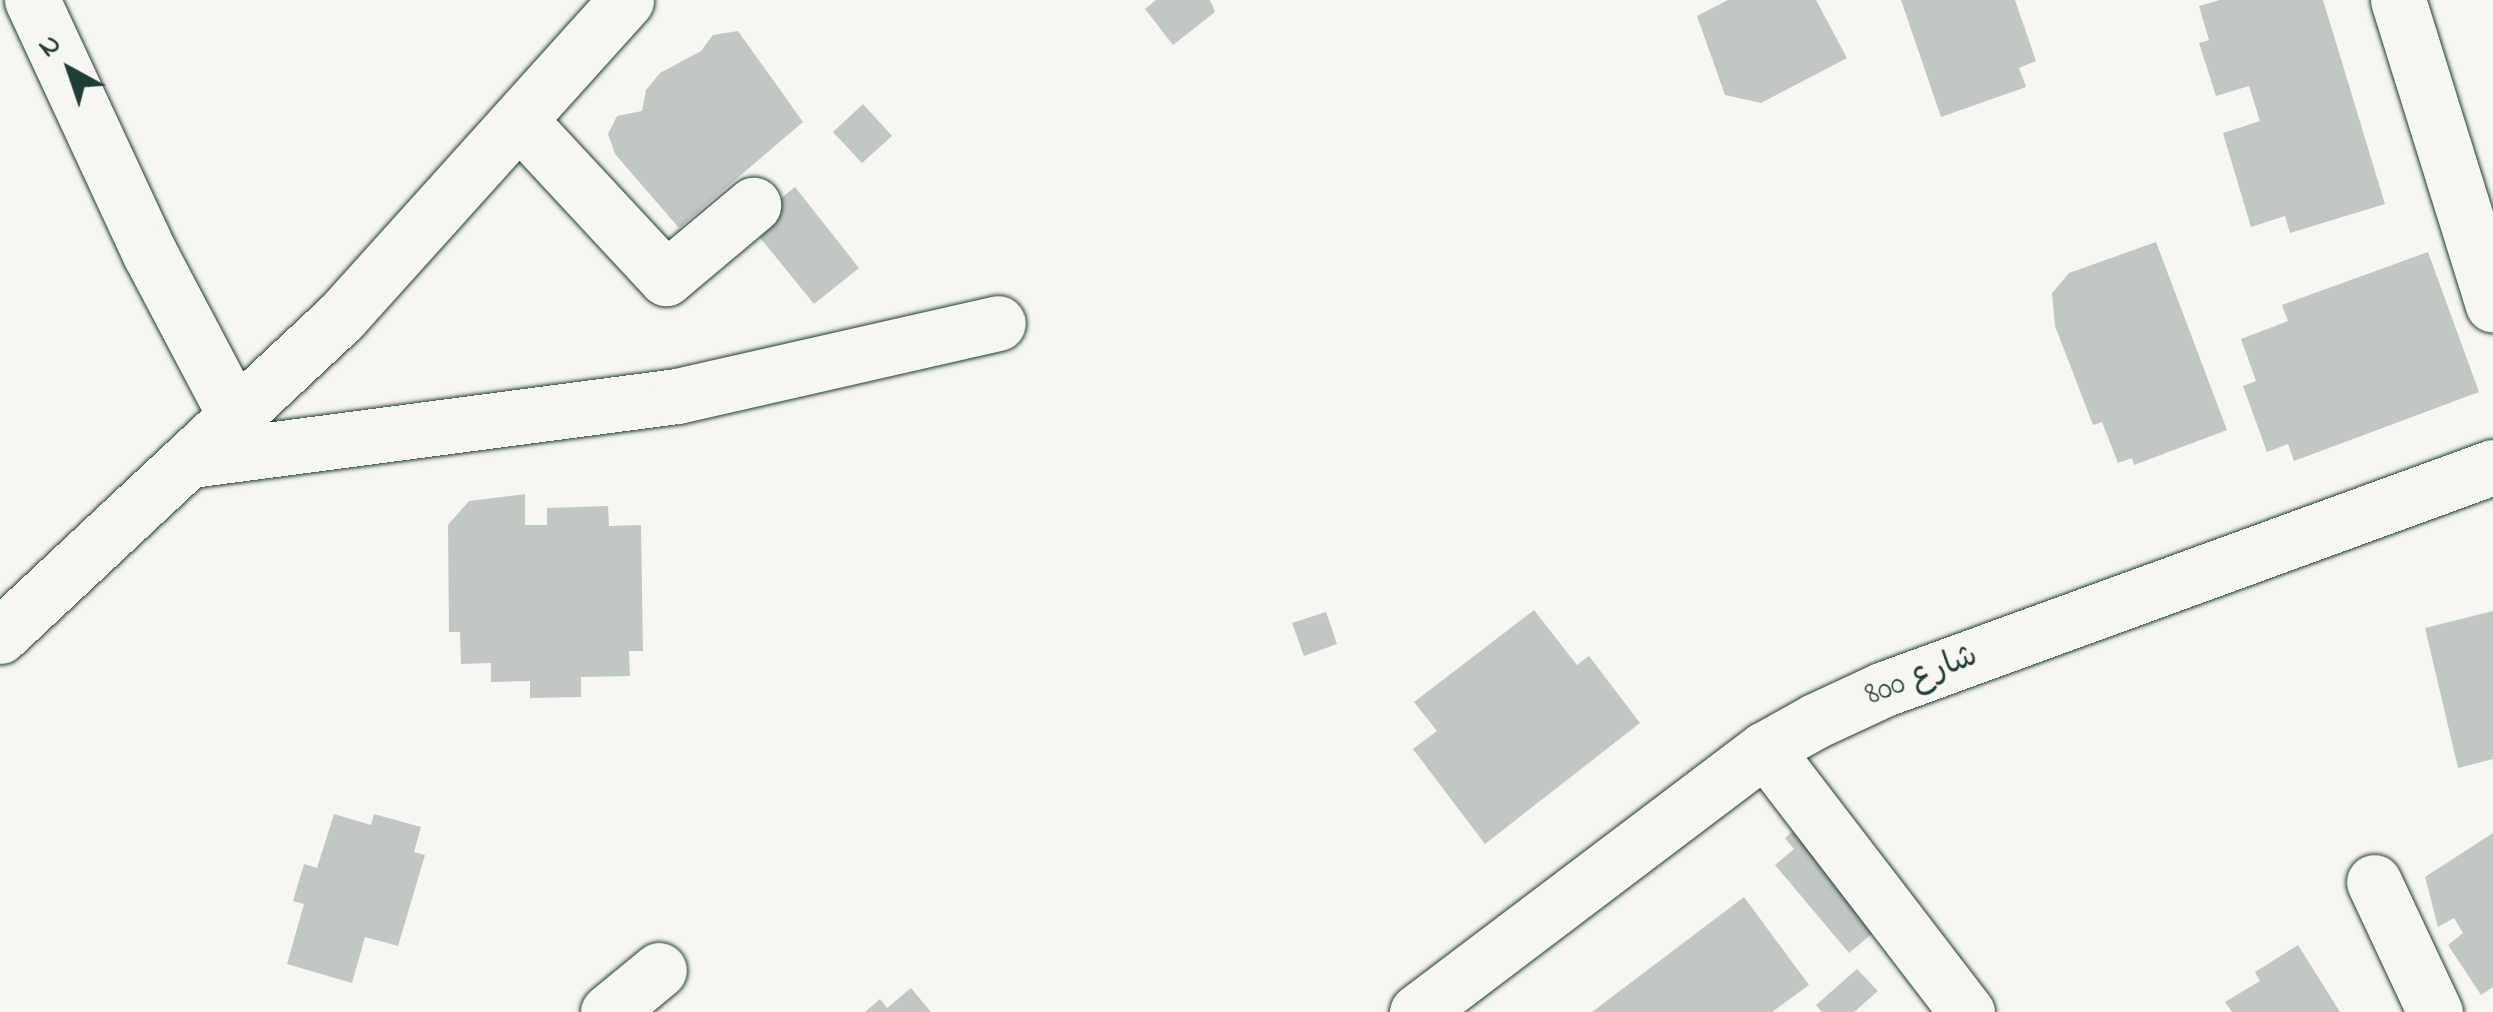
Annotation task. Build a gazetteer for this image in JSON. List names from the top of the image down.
{
  "streets": {
    "street": ["شارع 800"]
  },
  "north": "top left"
}
